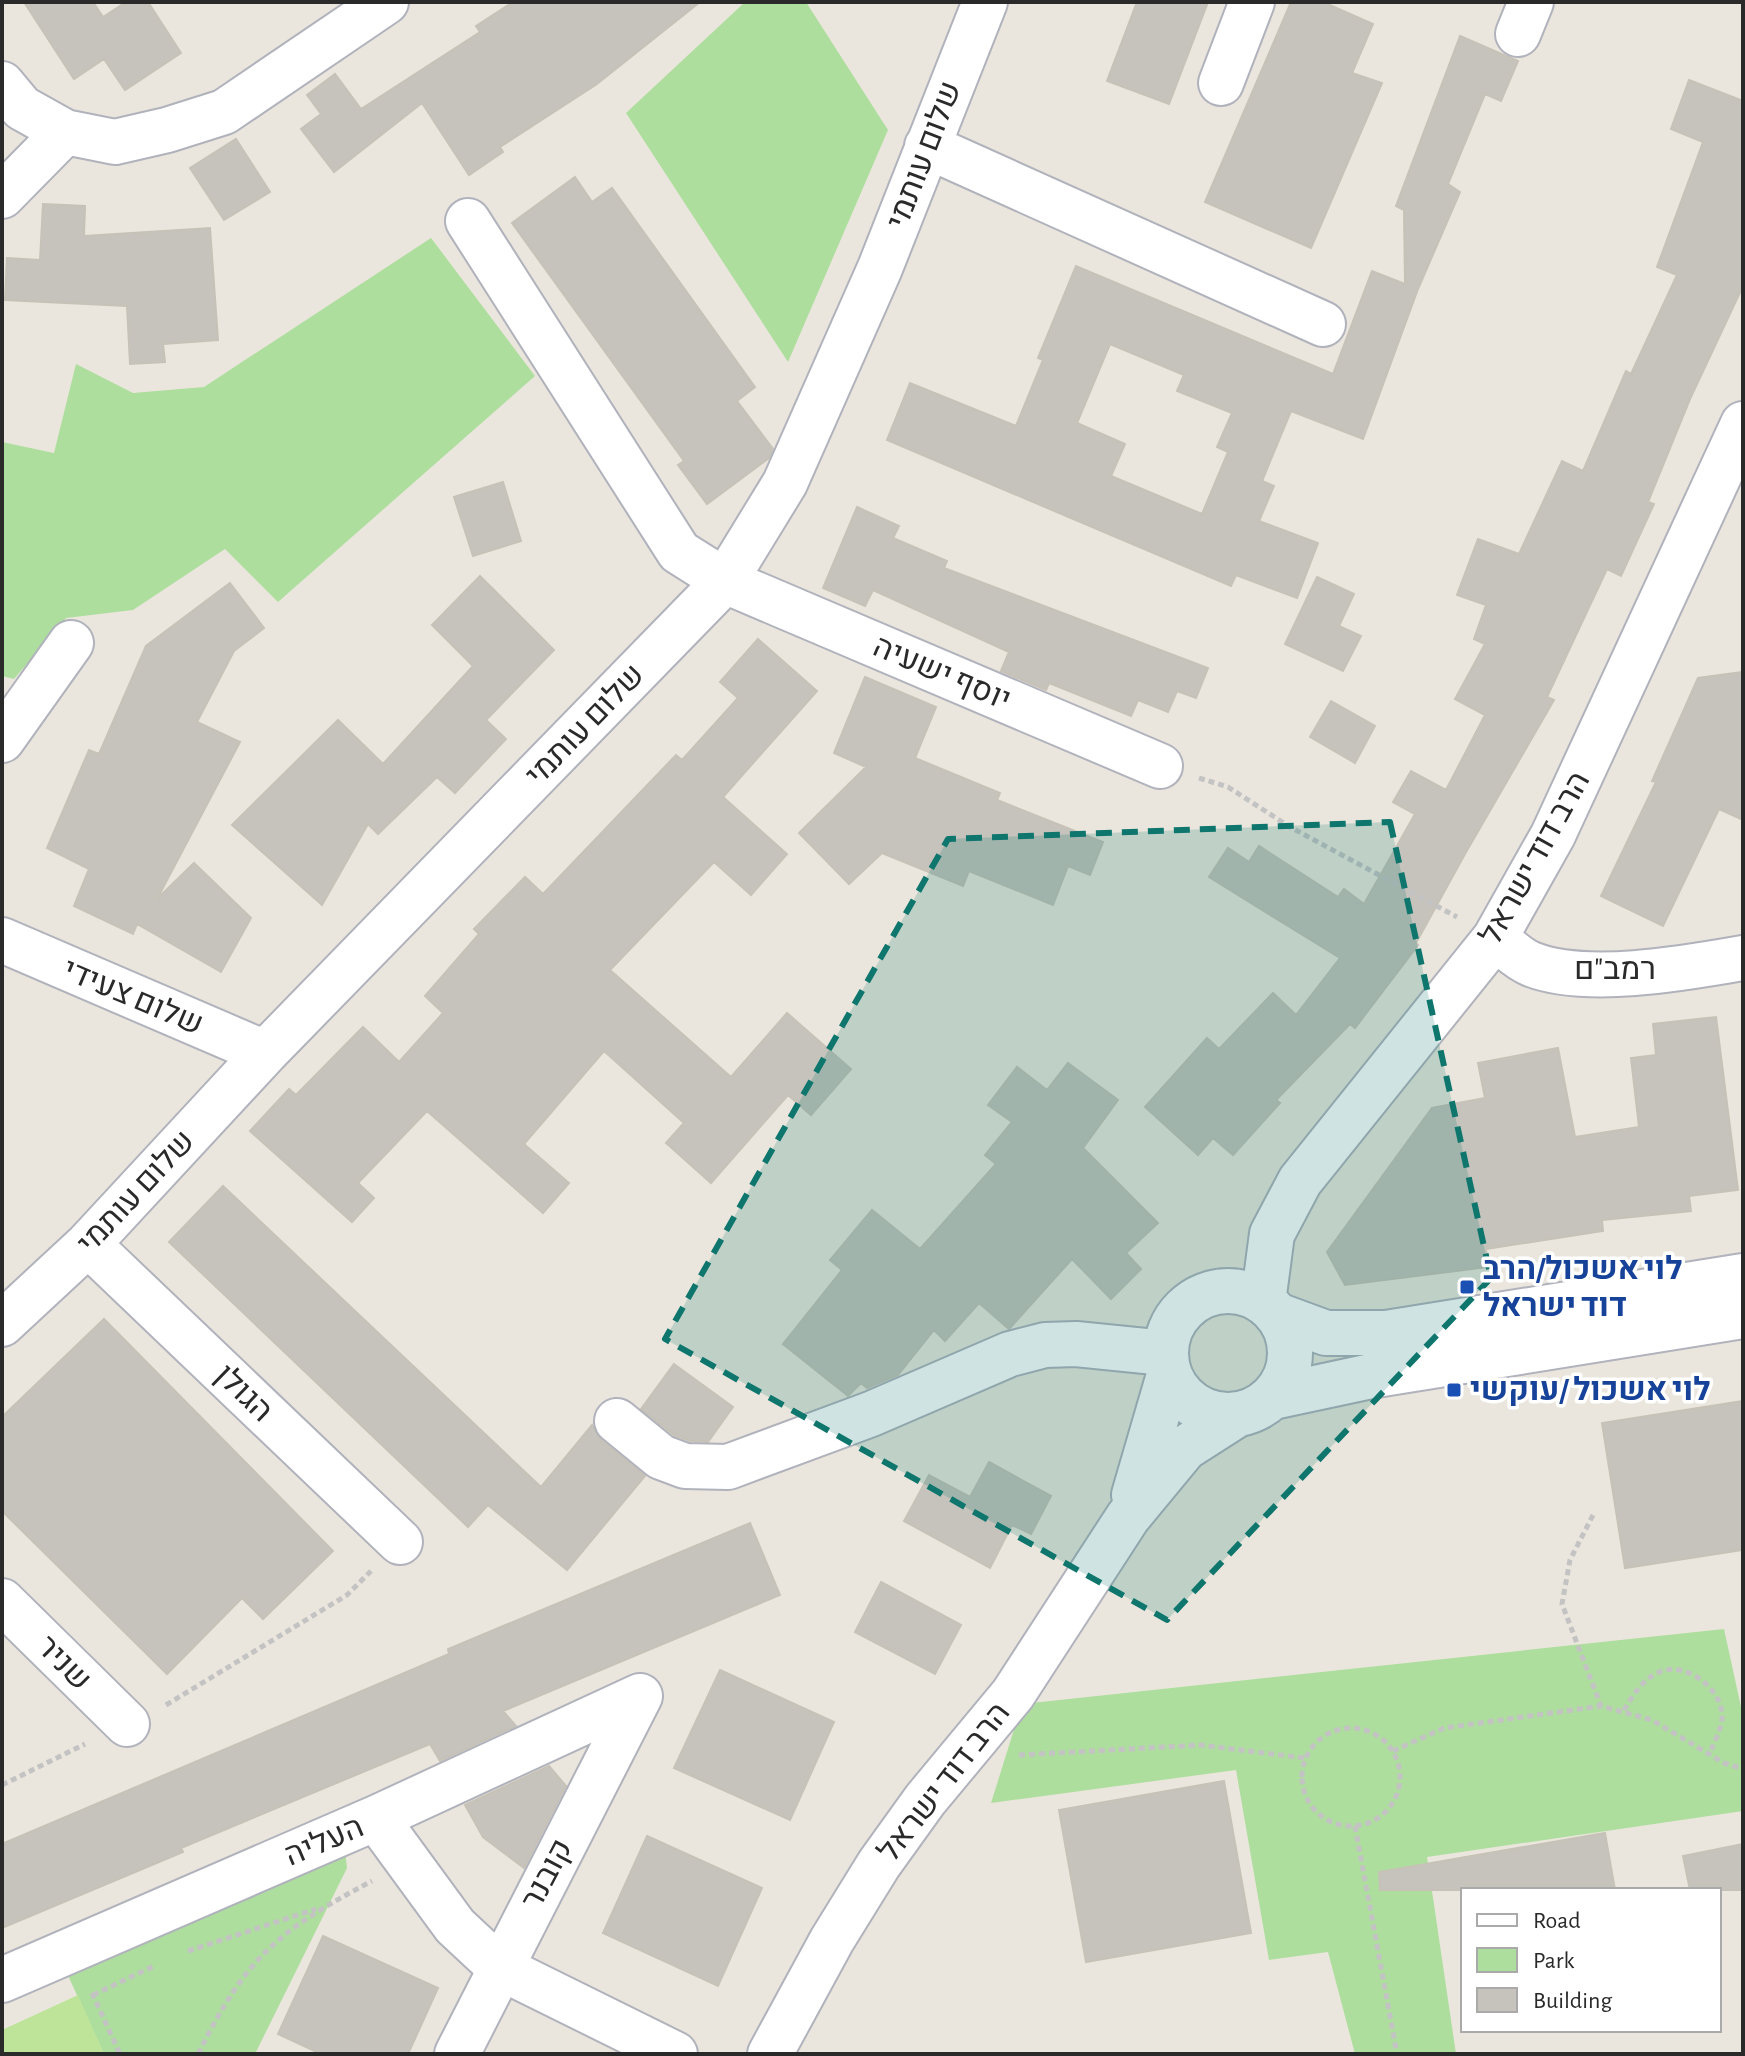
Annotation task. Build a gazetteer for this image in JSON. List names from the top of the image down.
{
  "streets": {
    "street": [
      "שלום עותמי",
      "יוסף ישעיה",
      "הרב דוד ישראל",
      "רמב\"ם",
      "שלום צעידי",
      "הגולן",
      "שניר",
      "העליה",
      "קובנר"
    ]
  },
  "crossings": [
    ["שלום עותמי", "יוסף ישעיה"],
    ["שלום עותמי", "שלום צעידי"],
    ["שלום עותמי", "הגולן"],
    ["הרב דוד ישראל", "רמב\"ם"],
    ["העליה", "קובנר"]
  ],
  "places": {
    "transit": ["לוי אשכול/הרב דוד ישראל", "לוי אשכול /עוקשי"]
  },
  "legend": ["Road", "Park", "Building"]
}
